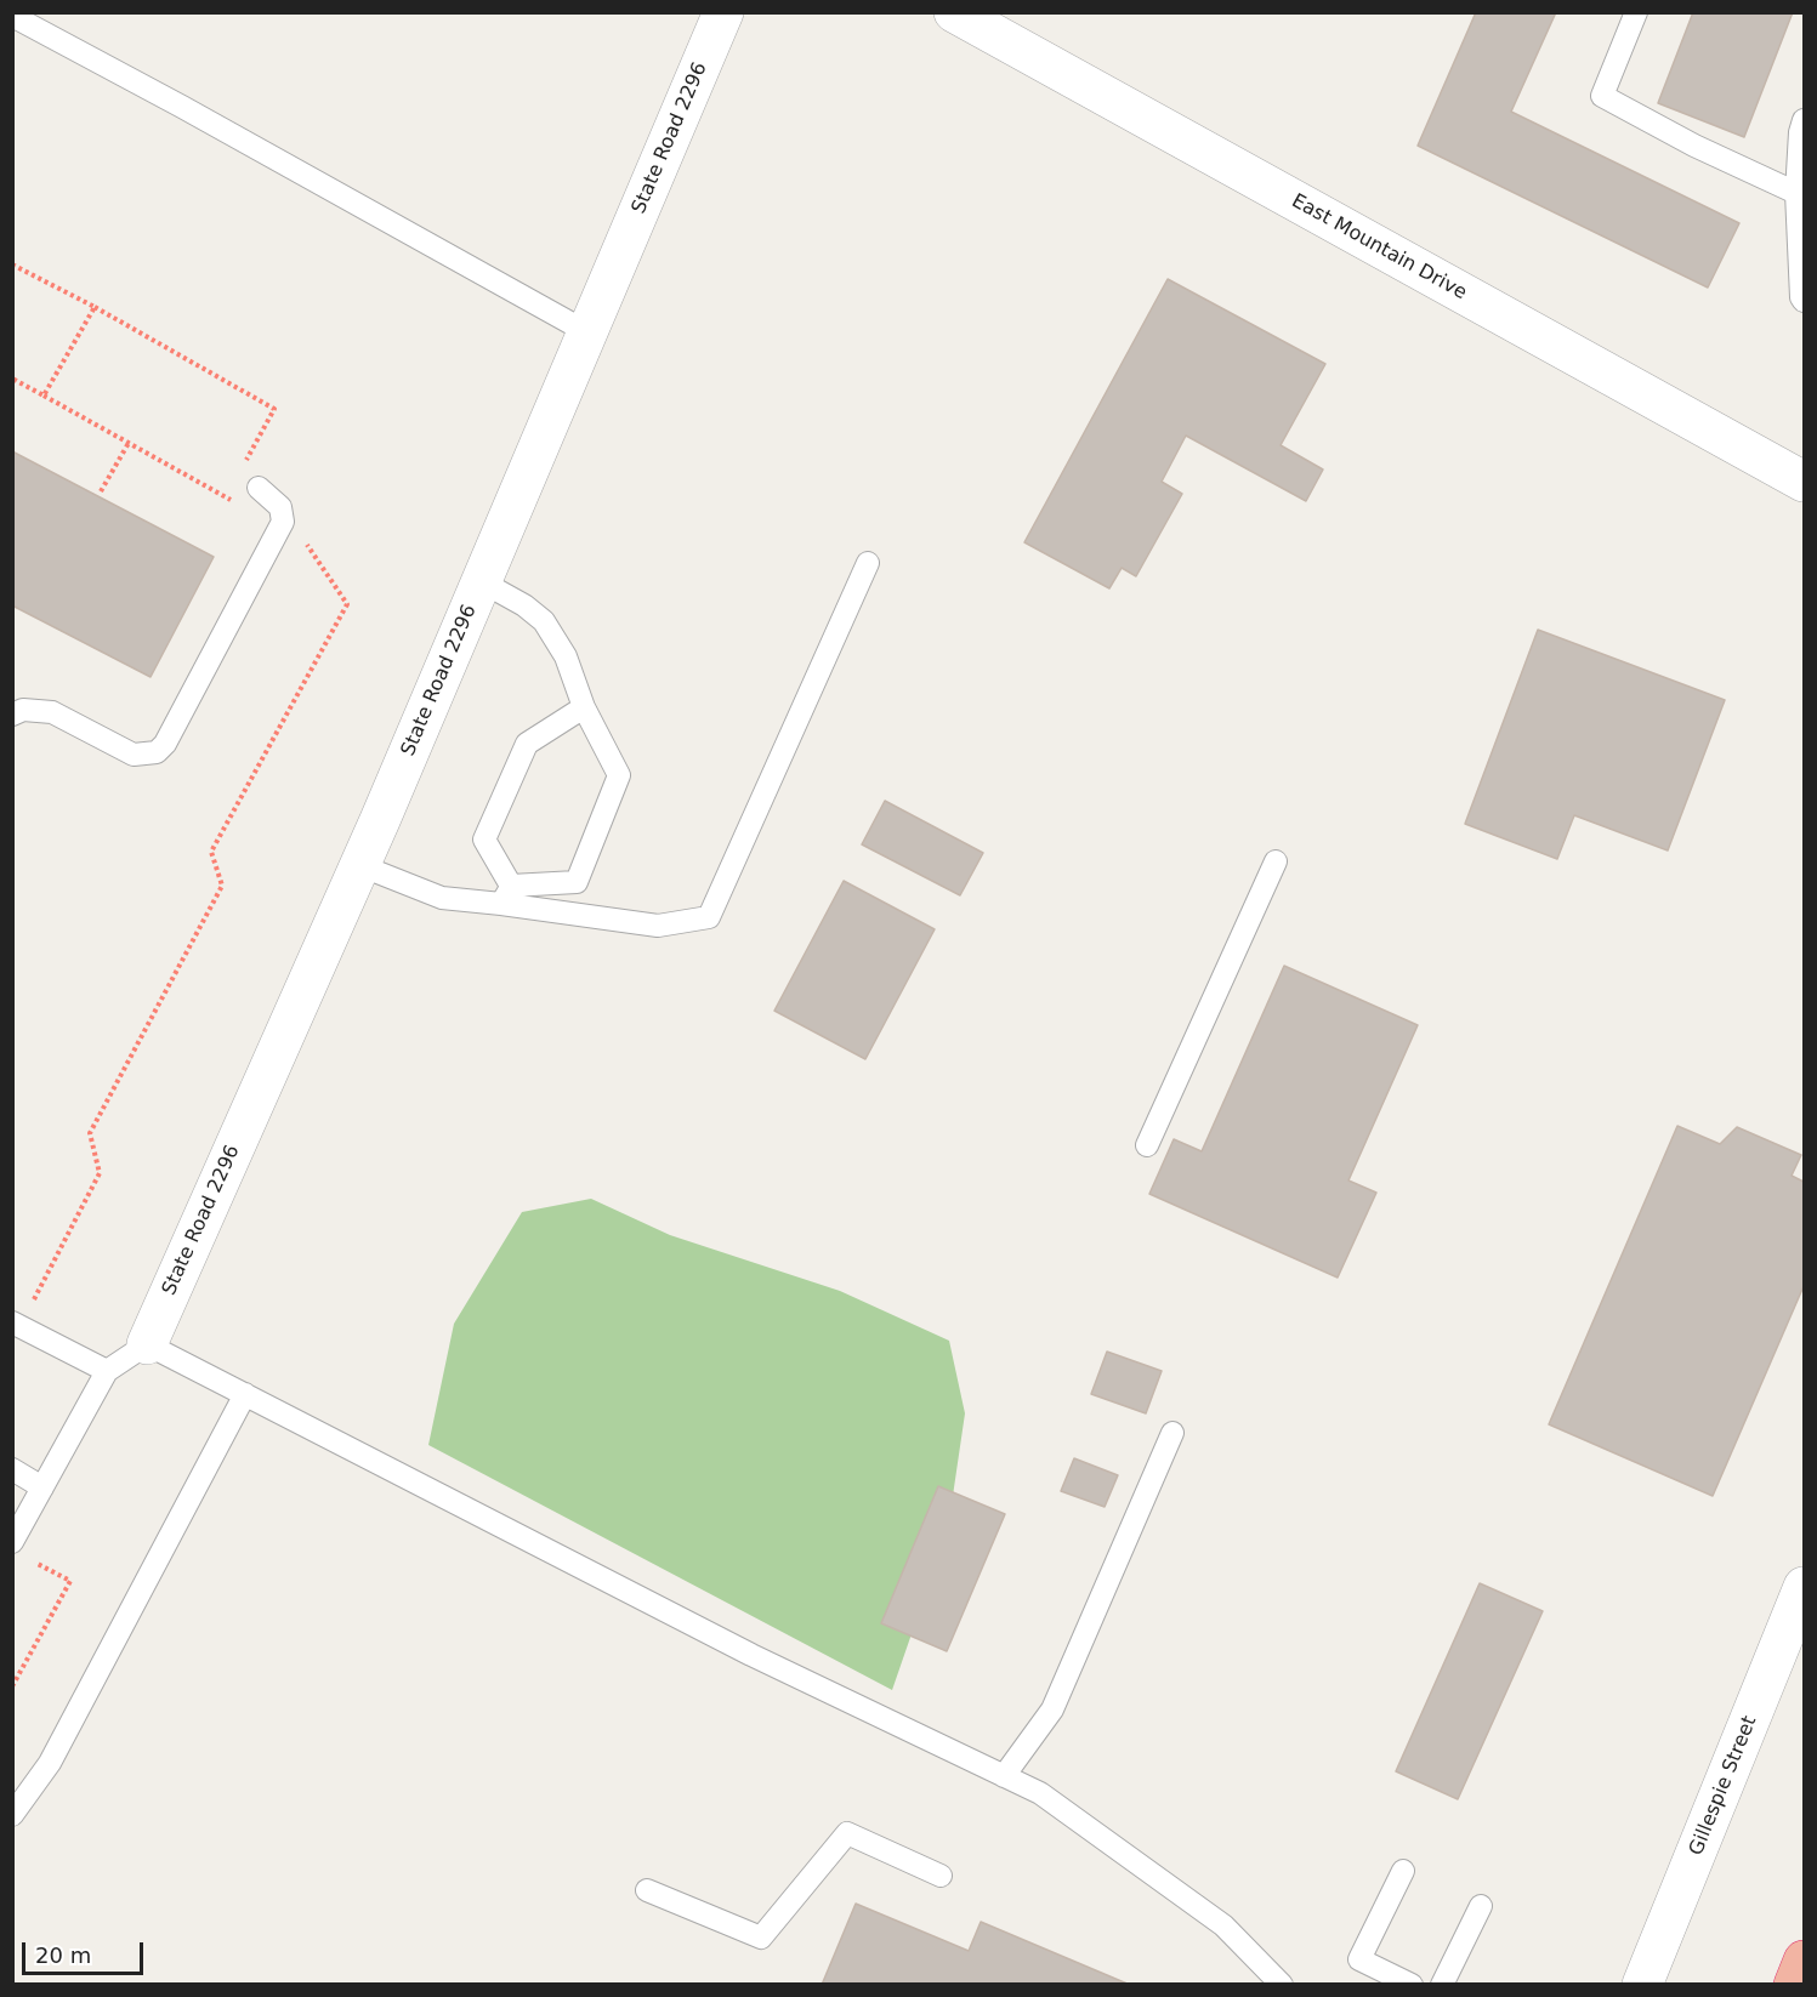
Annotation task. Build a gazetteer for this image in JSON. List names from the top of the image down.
{
  "streets": {
    "street": ["State Road 2296", "East Mountain Drive", "Gillespie Street"]
  },
  "scale_bar": "20 m"
}
